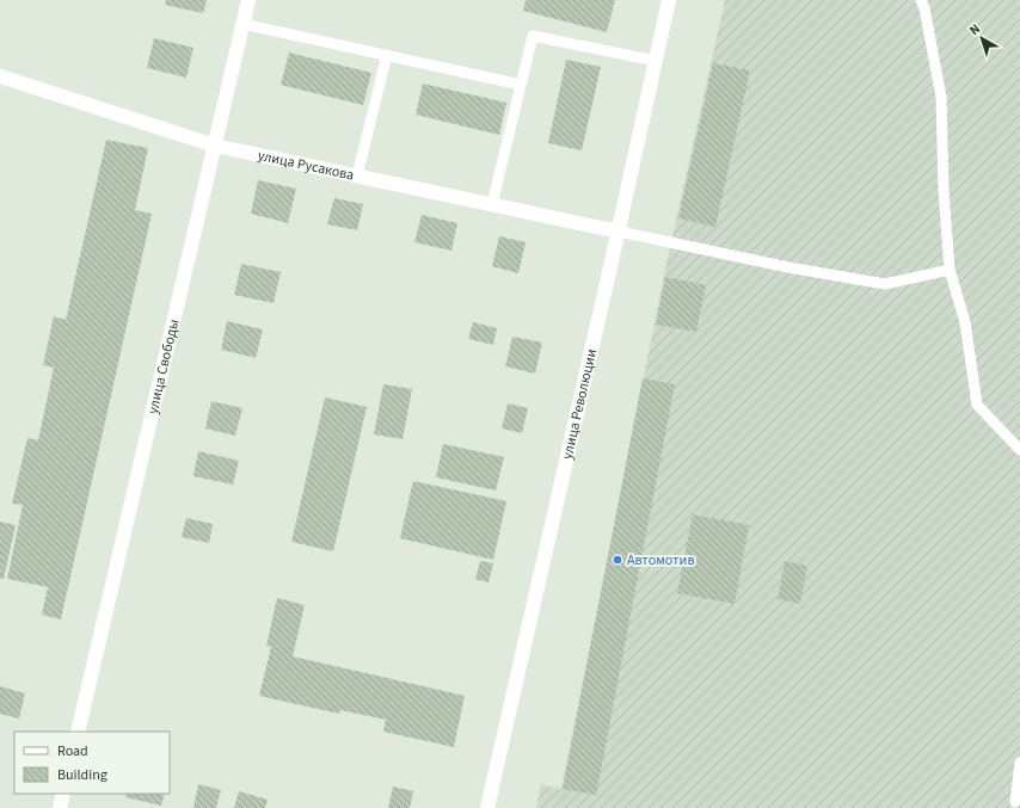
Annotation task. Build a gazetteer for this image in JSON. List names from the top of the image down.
{
  "streets": {
    "street": ["улица Русакова", "улица Свободы", "улица Революции"]
  },
  "crossings": [
    ["улица Русакова", "улица Свободы"],
    ["улица Русакова", "улица Революции"]
  ],
  "places": ["Автомотив"],
  "legend": ["Road", "Building"],
  "north": "top left"
}
